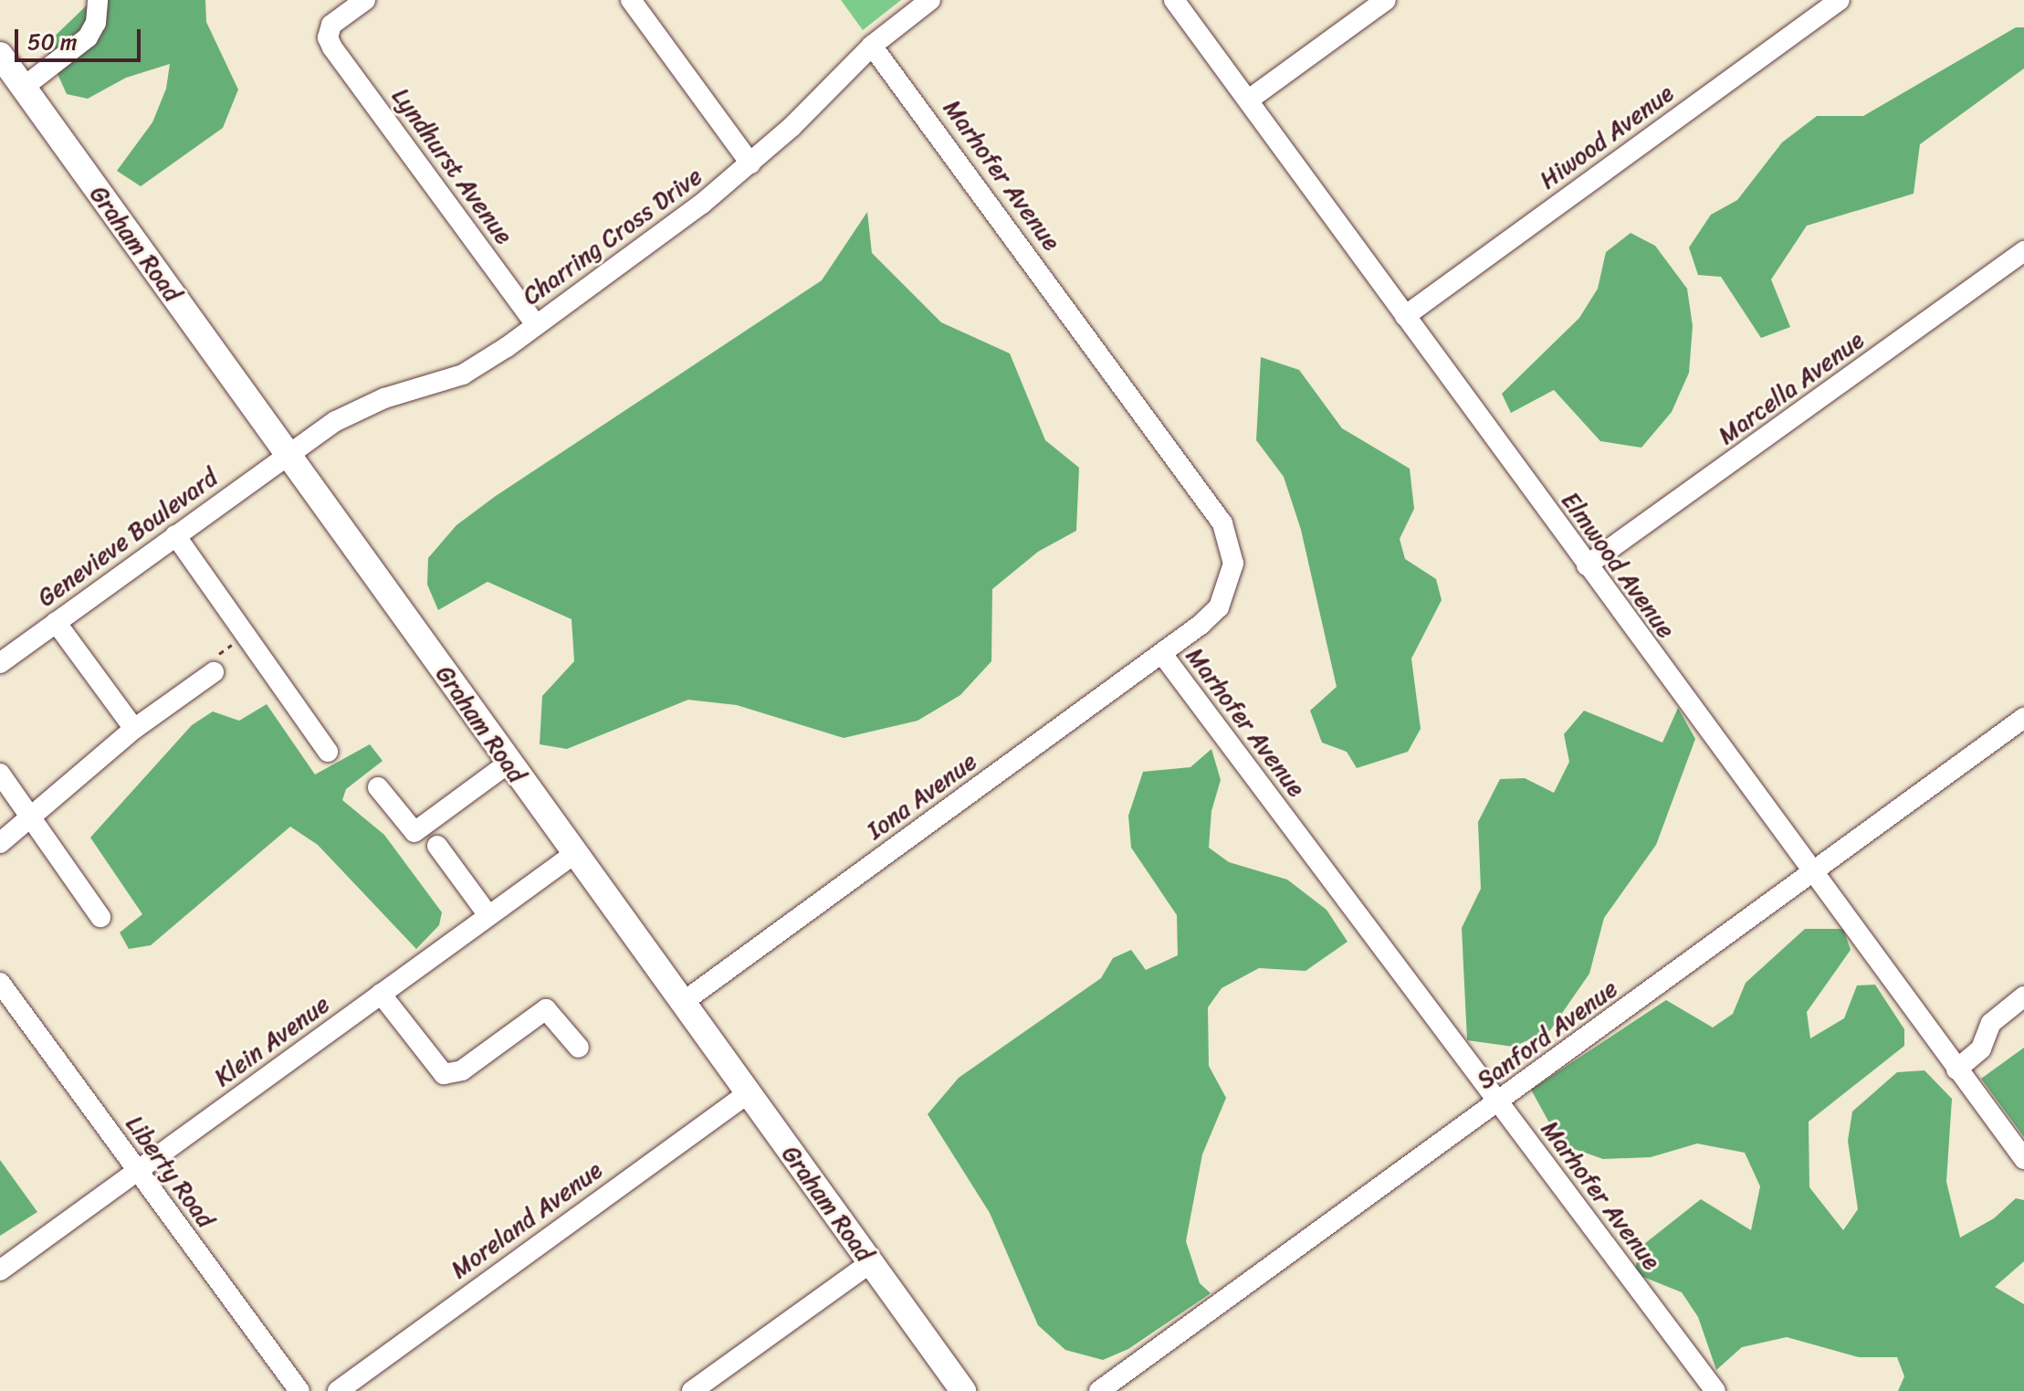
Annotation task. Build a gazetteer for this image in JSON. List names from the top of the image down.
{
  "streets": {
    "main road": ["Graham Road"],
    "street": [
      "Hiwood Avenue",
      "Lyndhurst Avenue",
      "Marhofer Avenue",
      "Charring Cross Drive",
      "Marcella Avenue",
      "Genevieve Boulevard",
      "Elmwood Avenue",
      "Iona Avenue",
      "Sanford Avenue",
      "Klein Avenue",
      "Liberty Road",
      "Moreland Avenue"
    ]
  },
  "crossings": [
    ["Hiwood Avenue", "Elmwood Avenue"],
    ["Lyndhurst Avenue", "Charring Cross Drive"],
    ["Marhofer Avenue", "Charring Cross Drive"],
    ["Marhofer Avenue", "Iona Avenue"],
    ["Marhofer Avenue", "Sanford Avenue"],
    ["Charring Cross Drive", "Graham Road"],
    ["Charring Cross Drive", "Genevieve Boulevard"],
    ["Graham Road", "Genevieve Boulevard"],
    ["Graham Road", "Iona Avenue"],
    ["Graham Road", "Klein Avenue"],
    ["Graham Road", "Moreland Avenue"],
    ["Marcella Avenue", "Elmwood Avenue"],
    ["Elmwood Avenue", "Sanford Avenue"],
    ["Klein Avenue", "Liberty Road"]
  ],
  "scale_bar": "50 m"
}
